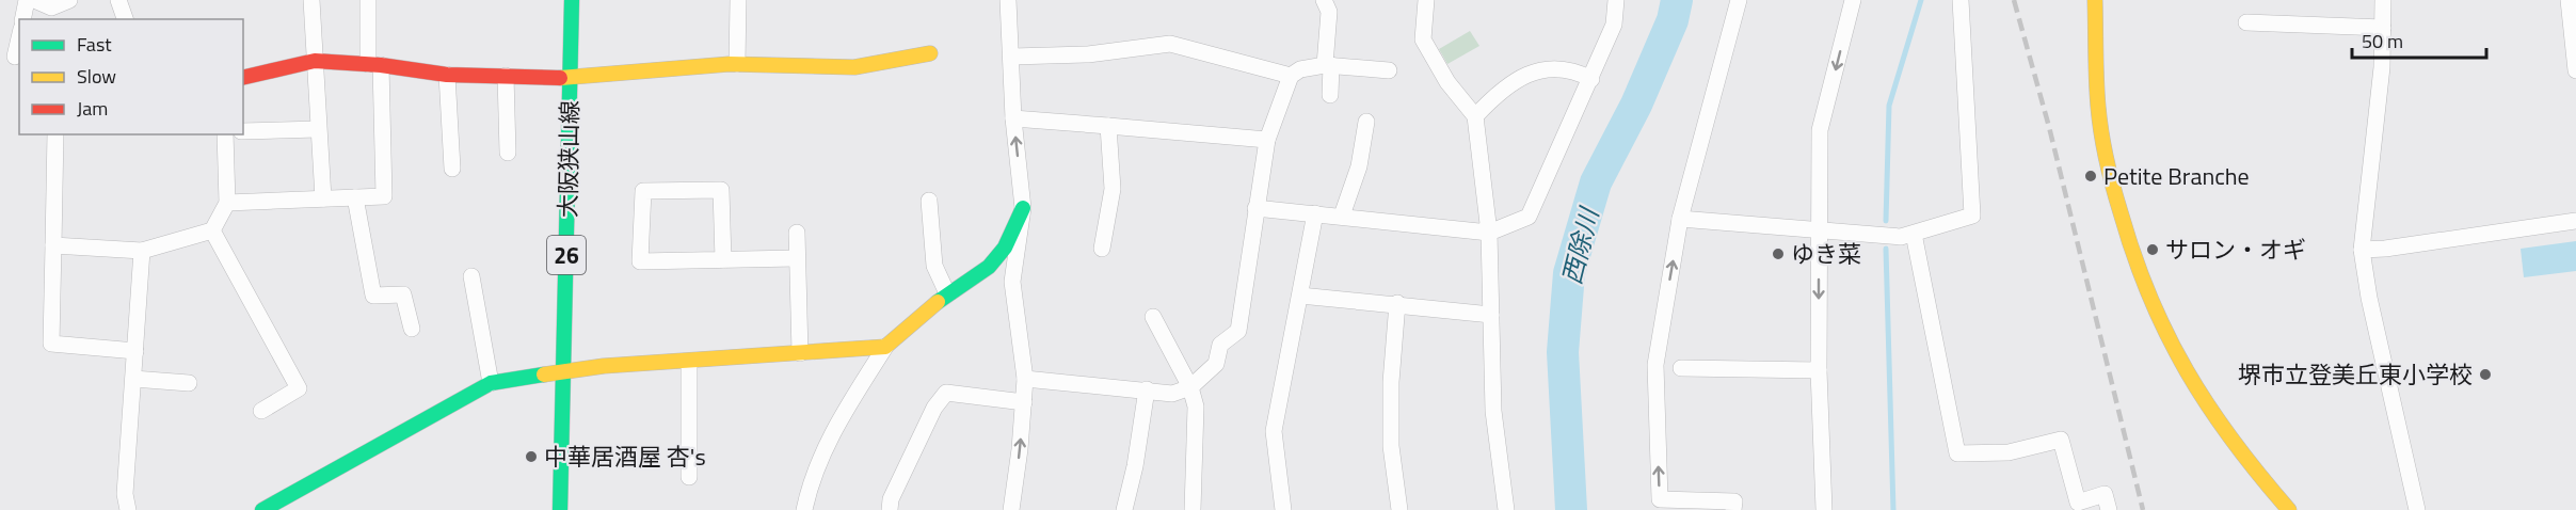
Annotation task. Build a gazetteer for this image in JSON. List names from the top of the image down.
{
  "streets": {
    "street": ["大阪狭山線", "26"]
  },
  "water": ["西除川"],
  "places": [
    "Petite Branche",
    "サロン・オギ",
    "ゆき菜",
    "堺市立登美丘東小学校",
    "中華居酒屋 杏's"
  ],
  "legend": ["Fast", "Slow", "Jam"],
  "scale_bar": "50 m"
}
